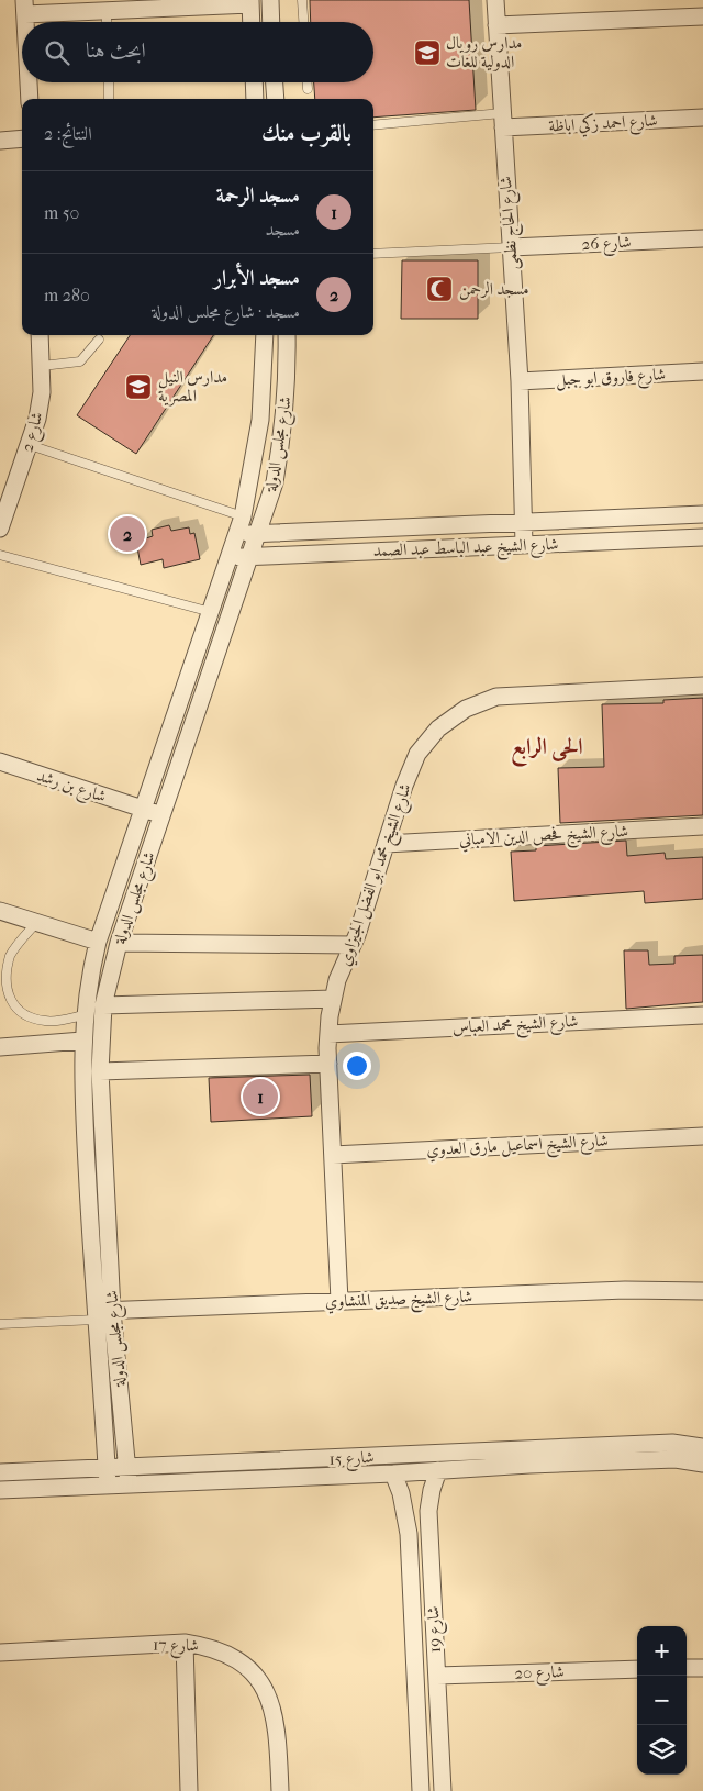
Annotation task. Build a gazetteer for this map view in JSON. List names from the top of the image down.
{
  "streets": {
    "street": [
      "شارع احمد زكي اباظة",
      "شارع الحاج نظمى",
      "شارع 26",
      "شارع فاروق ابو جبل",
      "شارع 2",
      "شارع مجلس الدولة",
      "شارع الشيخ عبد الباسط عبد الصمد",
      "شارع بن رشد",
      "شارع الشيخ فحص الدين الامباني",
      "شارع الشيخ محمد ابو الفضل الجيزاوي",
      "شارع الشيخ محمد العباس",
      "شارع الشيخ اسماعيل مارق العدوي",
      "شارع الشيخ صديق المنشاوي",
      "شارع 15",
      "شارع 19",
      "شارع 17",
      "شارع 20"
    ]
  },
  "crossings": [
    ["شارع احمد زكي اباظة", "شارع الحاج نظمى"],
    ["شارع الحاج نظمى", "شارع 26"],
    ["شارع الحاج نظمى", "شارع فاروق ابو جبل"],
    ["شارع الحاج نظمى", "شارع الشيخ عبد الباسط عبد الصمد"],
    ["شارع مجلس الدولة", "شارع الشيخ عبد الباسط عبد الصمد"],
    ["شارع مجلس الدولة", "شارع بن رشد"],
    ["شارع مجلس الدولة", "شارع الشيخ صديق المنشاوي"],
    ["شارع مجلس الدولة", "شارع 15"],
    ["شارع الشيخ فحص الدين الامباني", "شارع الشيخ محمد ابو الفضل الجيزاوي"],
    ["شارع الشيخ محمد ابو الفضل الجيزاوي", "شارع الشيخ محمد العباس"],
    ["شارع الشيخ محمد ابو الفضل الجيزاوي", "شارع الشيخ اسماعيل مارق العدوي"],
    ["شارع الشيخ محمد ابو الفضل الجيزاوي", "شارع الشيخ صديق المنشاوي"],
    ["شارع 15", "شارع 19"],
    ["شارع 19", "شارع 20"]
  ],
  "districts": ["الحى الرابع"],
  "places": {
    "school or university": ["مدارس رويال الدولية للغات", "مدارس النيل المصرية"],
    "mosque": ["مسجد الرحمن"]
  },
  "page": {
    "search": "ابحث هنا",
    "heading": ["بالقرب منك", "النتائج: 2"],
    "list": [
      {
        "mark": "1",
        "name": "مسجد الرحمة",
        "note": "مسجد",
        "value": "50 m"
      },
      {
        "mark": "2",
        "name": "مسجد الأبرار",
        "note": "مسجد · شارع مجلس الدولة",
        "value": "280 m"
      }
    ],
    "pins": ["2", "1"],
    "map_buttons": ["+", "−"]
  }
}
